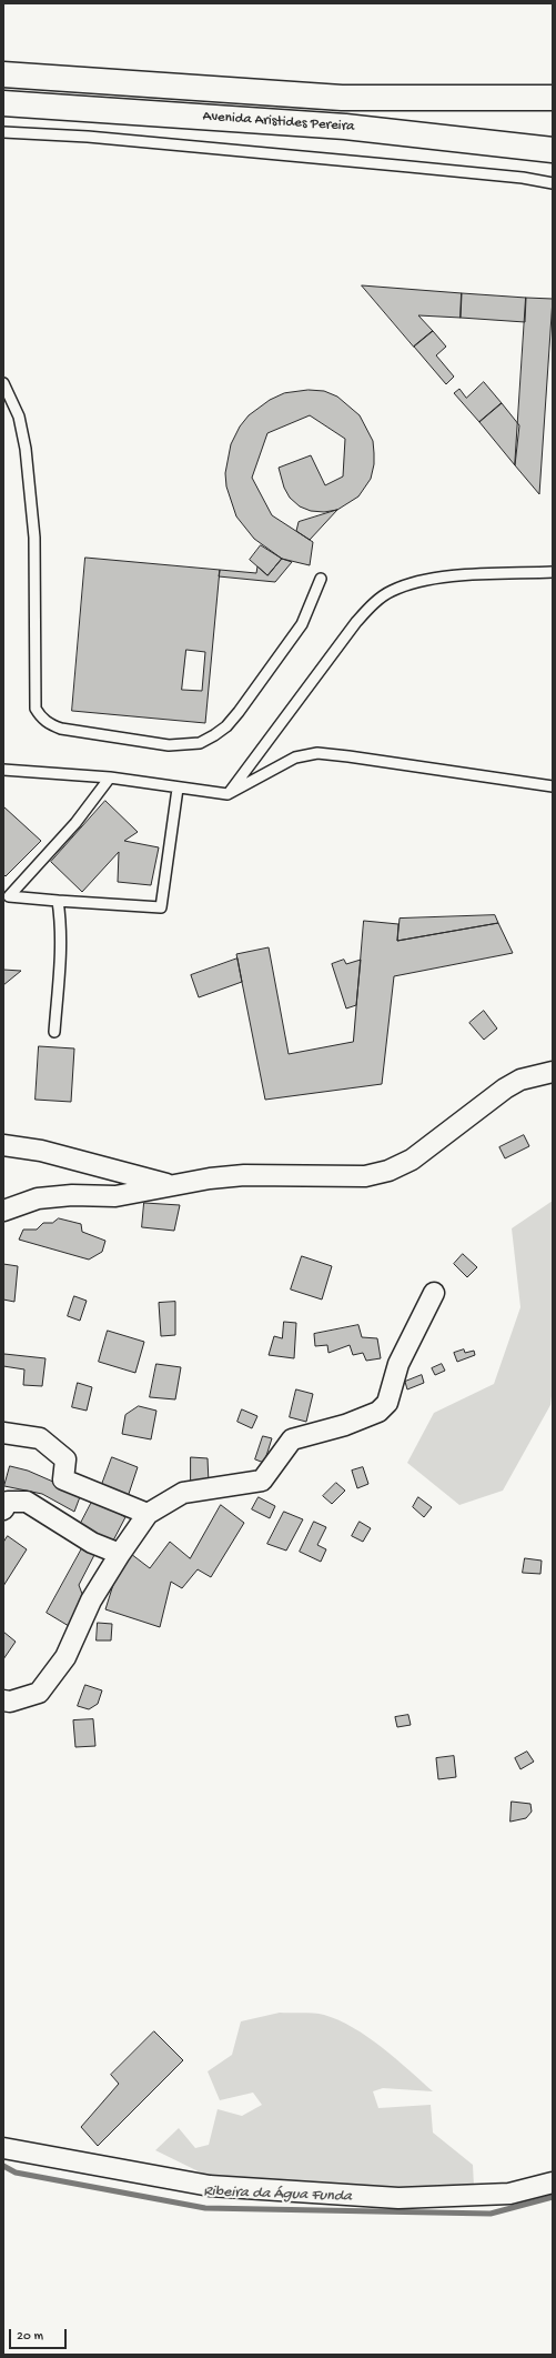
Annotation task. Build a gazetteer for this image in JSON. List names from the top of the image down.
{
  "streets": {
    "highway": ["Avenida Aristides Pereira"]
  },
  "water": ["Ribeira da Água Funda"],
  "scale_bar": "20 m"
}
